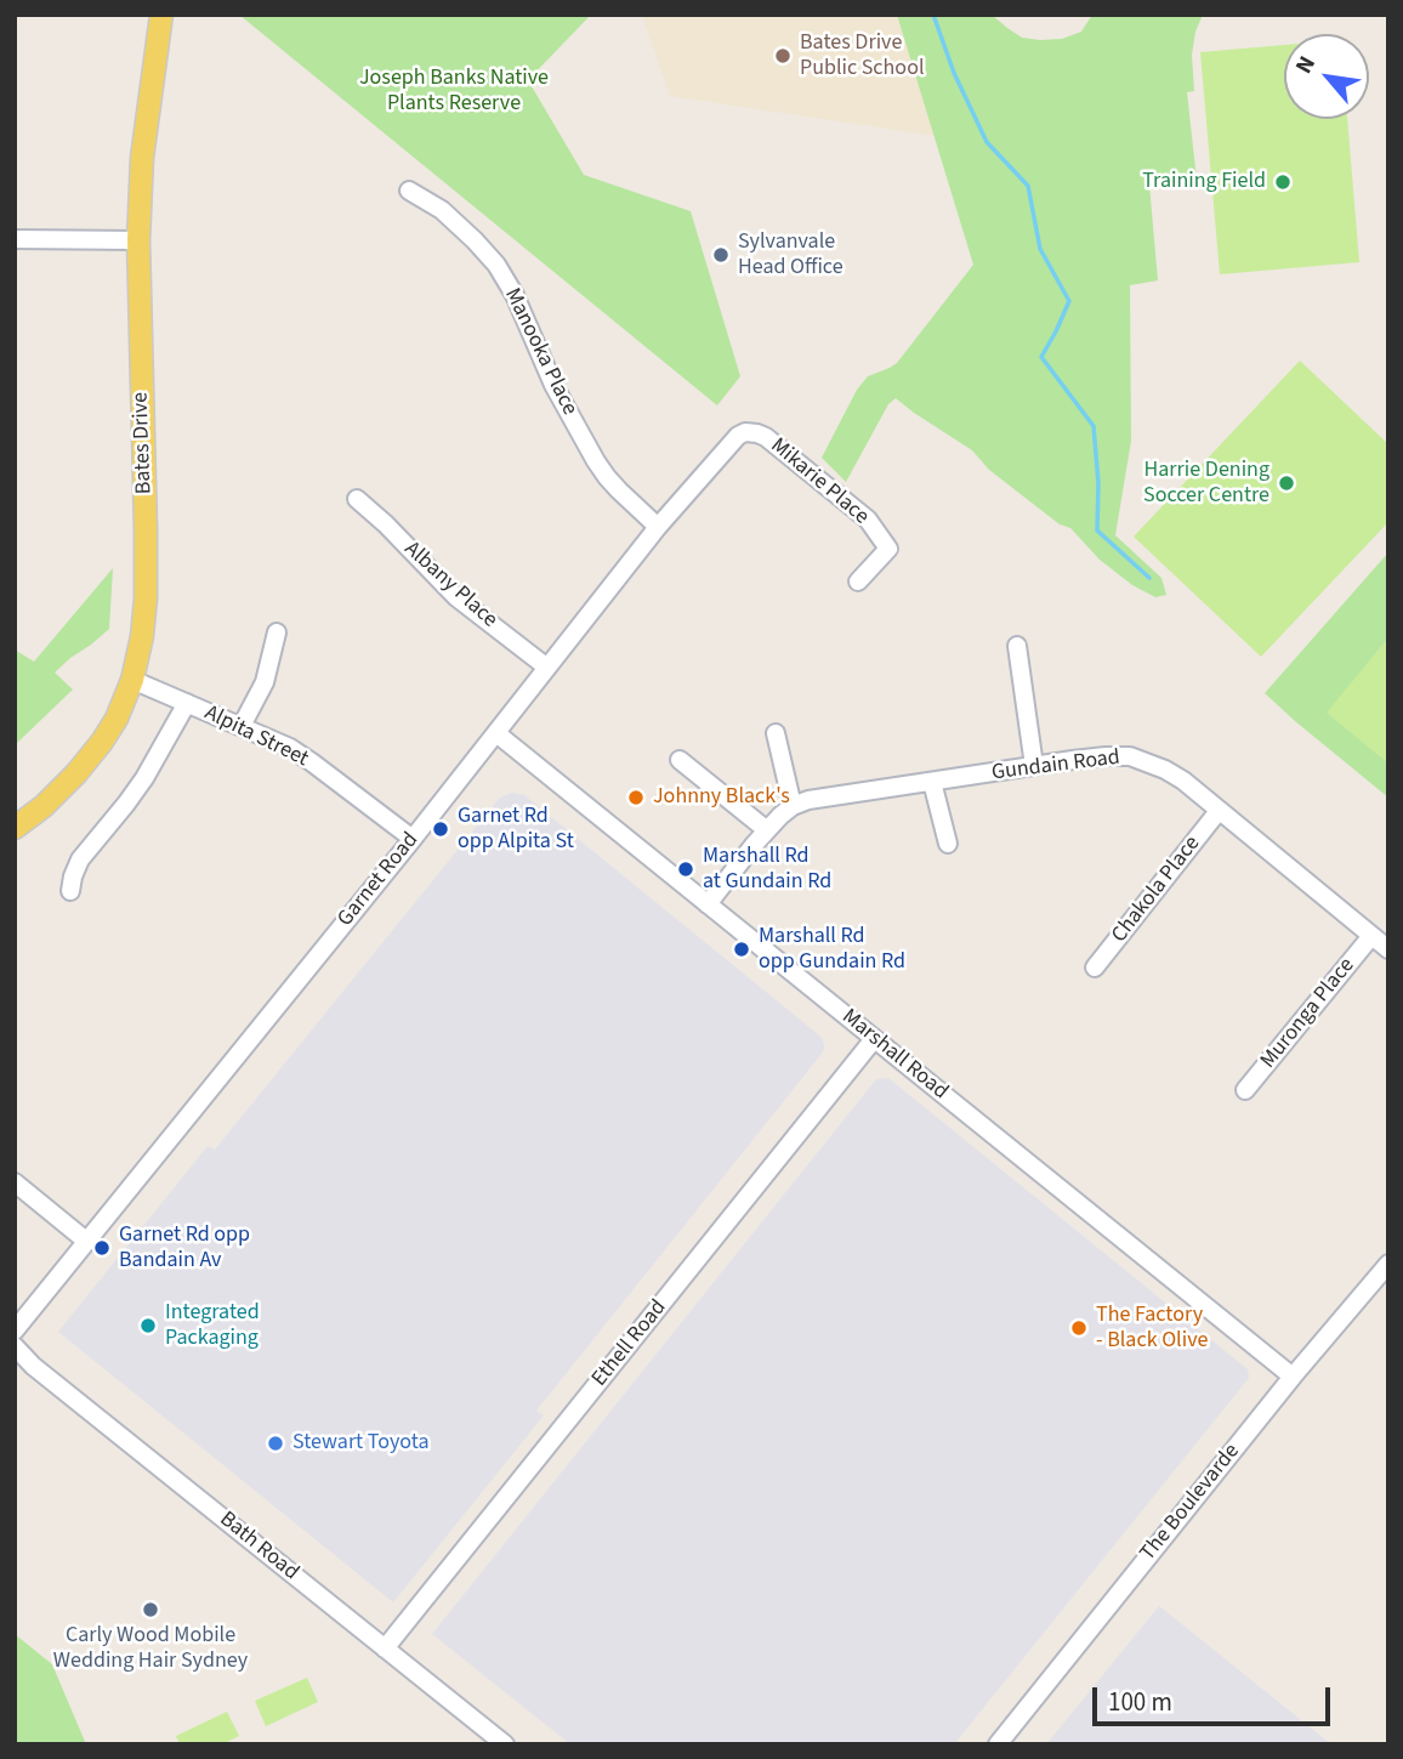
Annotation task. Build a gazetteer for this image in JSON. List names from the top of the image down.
{
  "streets": {
    "main road": ["Bates Drive"],
    "street": [
      "Manooka Place",
      "Mikarie Place",
      "Albany Place",
      "Alpita Street",
      "Gundain Road",
      "Garnet Road",
      "Chakola Place",
      "Muronga Place",
      "Marshall Road",
      "Ethell Road",
      "The Boulevarde",
      "Bath Road"
    ]
  },
  "crossings": [
    ["Manooka Place", "Garnet Road"],
    ["Bates Drive", "Alpita Street"],
    ["Mikarie Place", "Garnet Road"],
    ["Albany Place", "Garnet Road"],
    ["Alpita Street", "Garnet Road"],
    ["Gundain Road", "Chakola Place"],
    ["Gundain Road", "Muronga Place"],
    ["Gundain Road", "Marshall Road"],
    ["Garnet Road", "Marshall Road"],
    ["Marshall Road", "Ethell Road"],
    ["Marshall Road", "The Boulevarde"],
    ["Ethell Road", "Bath Road"]
  ],
  "parks": ["Joseph Banks Native Plants Reserve"],
  "places": [
    "Bates Drive Public School",
    "Training Field",
    "Sylvanvale Head Office",
    "Harrie Dening Soccer Centre",
    "Johnny Black's",
    "Garnet Rd opp Alpita St",
    "Marshall Rd at Gundain Rd",
    "Marshall Rd opp Gundain Rd",
    "Garnet Rd opp Bandain Av",
    "Integrated Packaging",
    "The Factory - Black Olive",
    "Stewart Toyota",
    "Carly Wood Mobile Wedding Hair Sydney"
  ],
  "scale_bar": "100 m",
  "north": "top left"
}
